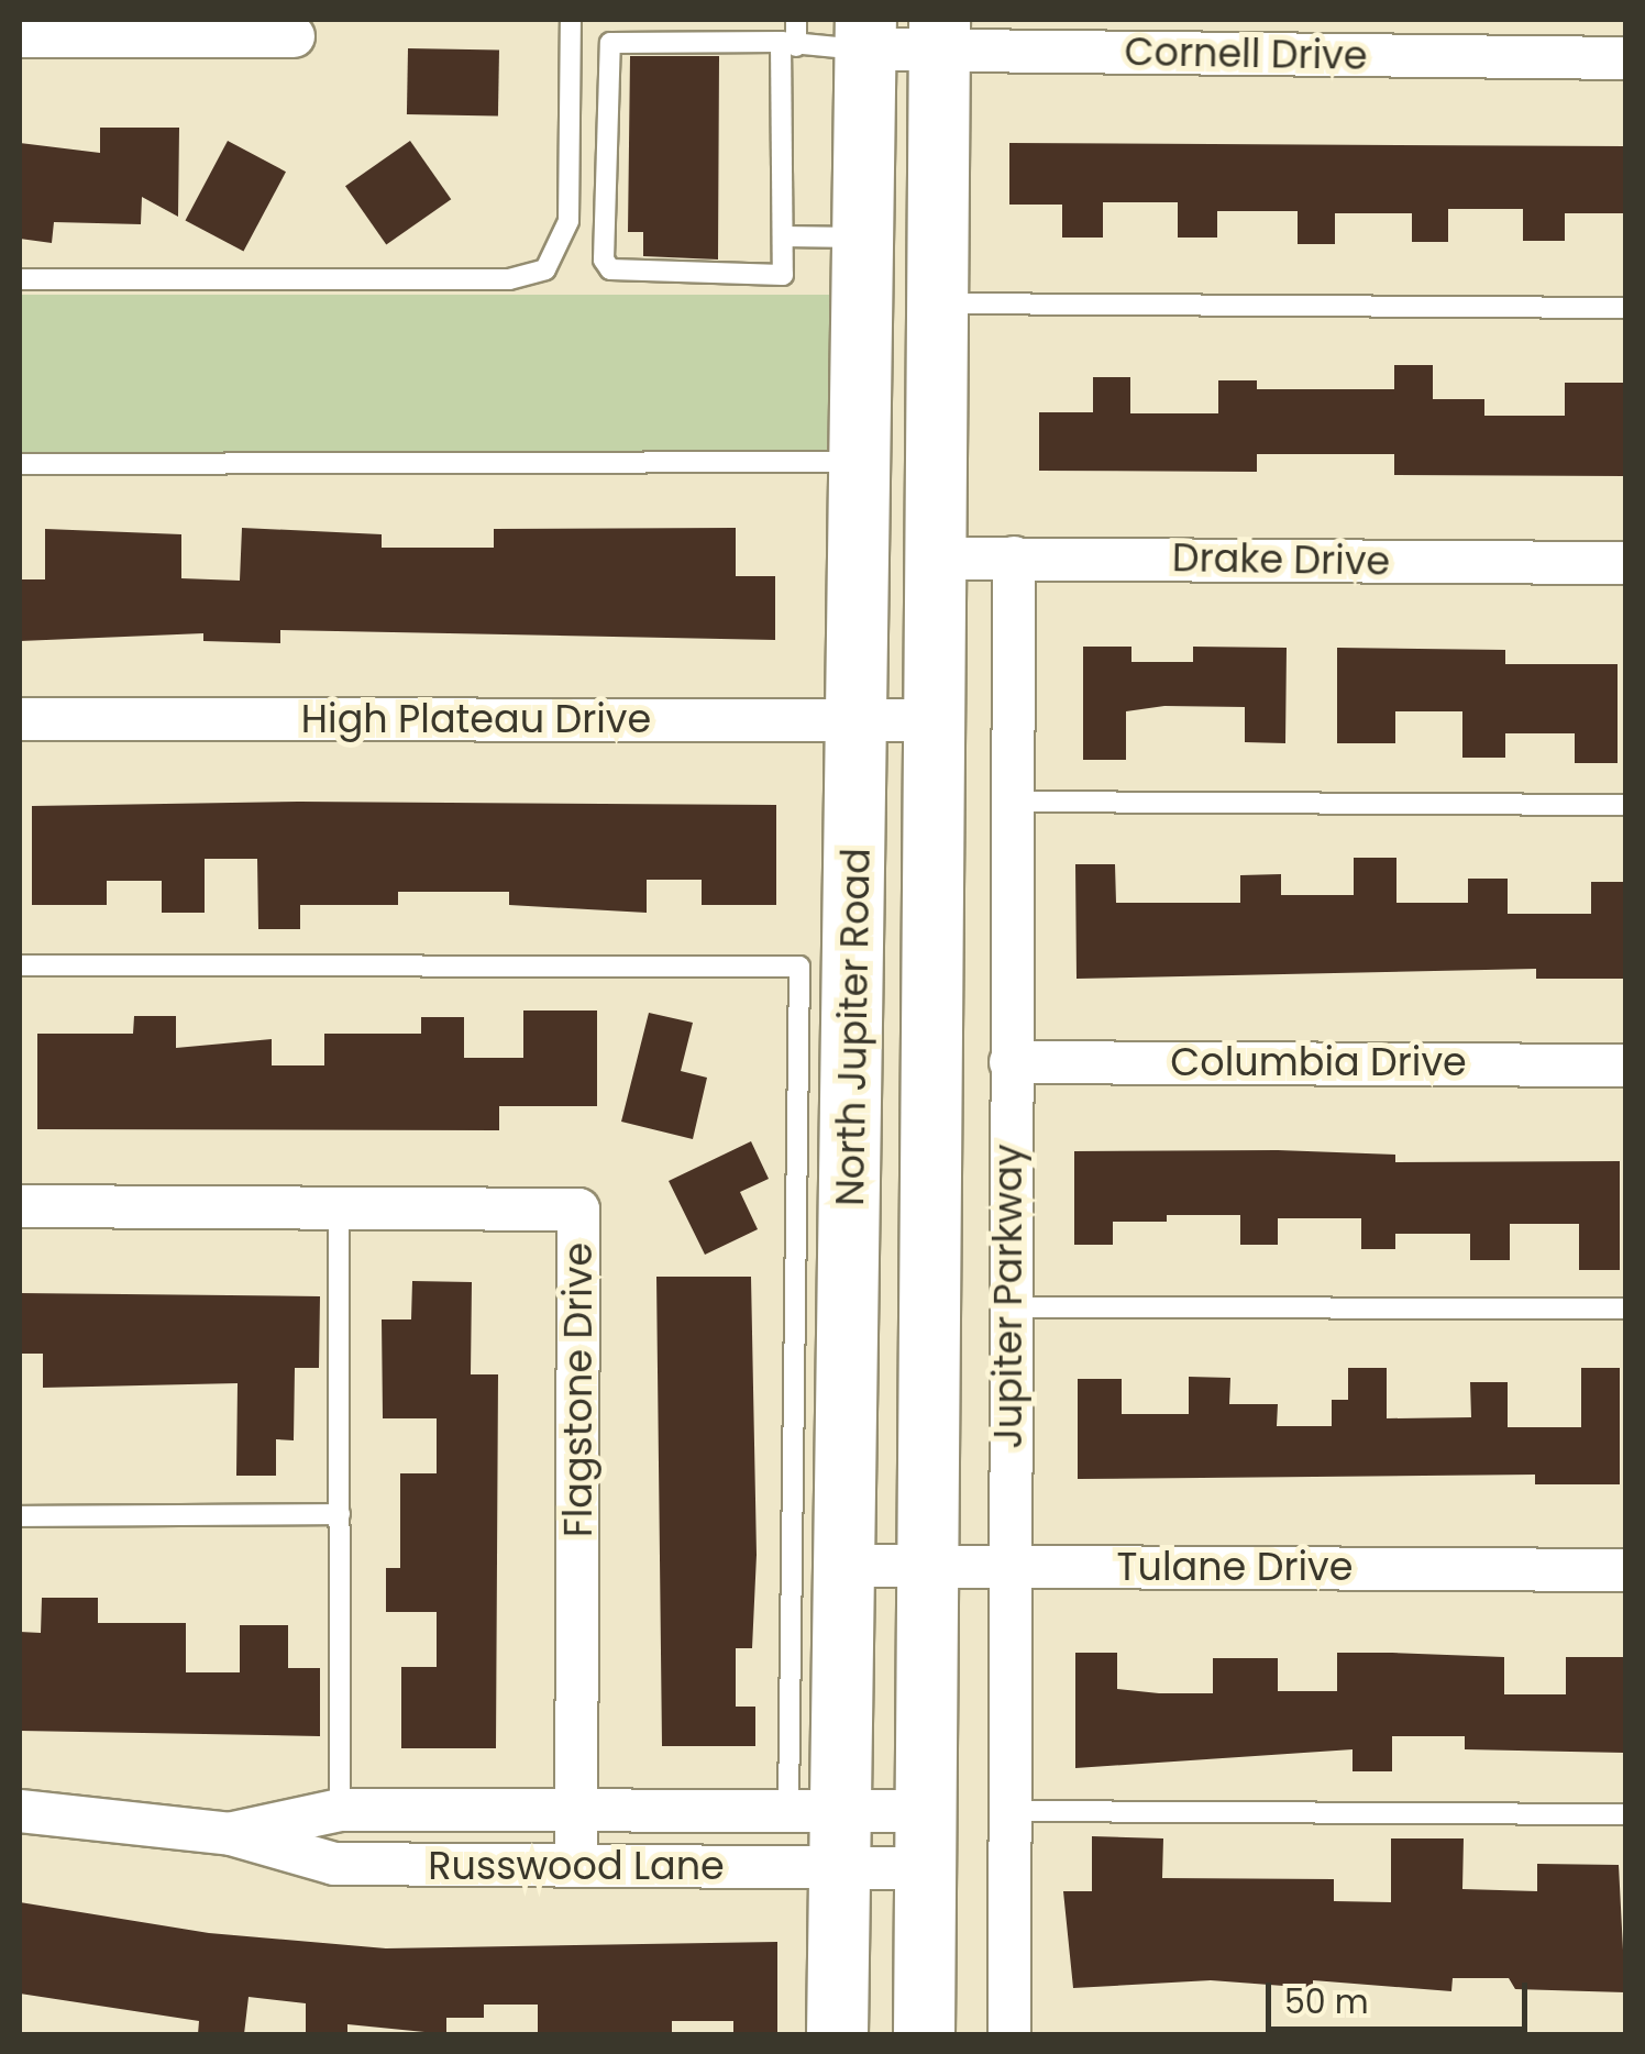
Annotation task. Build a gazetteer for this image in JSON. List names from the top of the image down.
{
  "streets": {
    "main road": ["North Jupiter Road"],
    "street": [
      "Cornell Drive",
      "Drake Drive",
      "High Plateau Drive",
      "Columbia Drive",
      "Jupiter Parkway",
      "Flagstone Drive",
      "Tulane Drive",
      "Russwood Lane"
    ]
  },
  "crossings": [
    ["Cornell Drive", "North Jupiter Road"],
    ["Drake Drive", "North Jupiter Road"],
    ["Drake Drive", "Jupiter Parkway"],
    ["High Plateau Drive", "North Jupiter Road"],
    ["North Jupiter Road", "Tulane Drive"],
    ["North Jupiter Road", "Russwood Lane"],
    ["Columbia Drive", "Jupiter Parkway"],
    ["Jupiter Parkway", "Tulane Drive"],
    ["Flagstone Drive", "Russwood Lane"]
  ],
  "scale_bar": "50 m"
}
